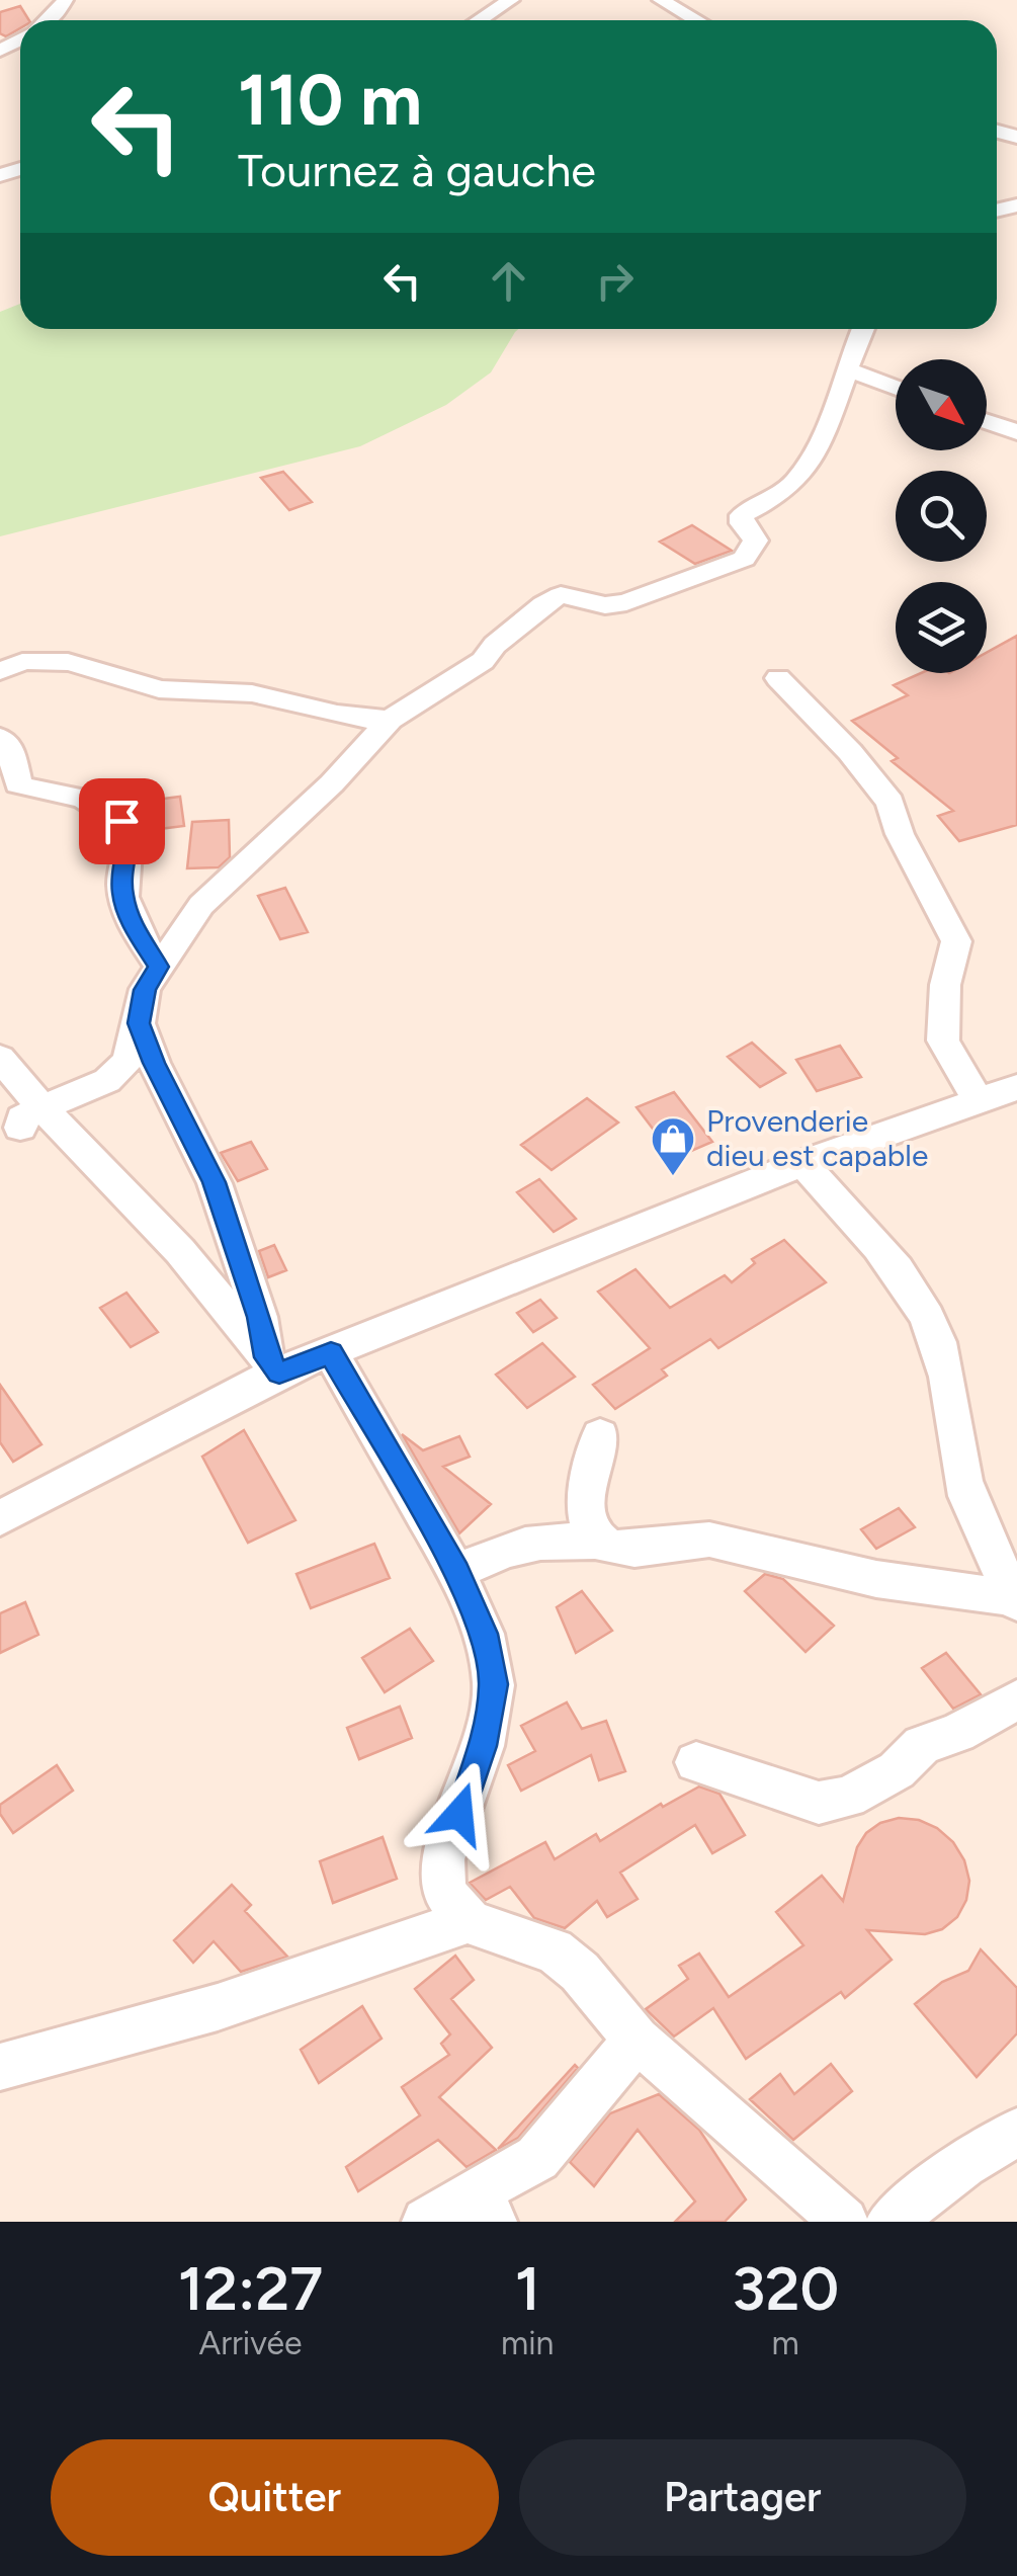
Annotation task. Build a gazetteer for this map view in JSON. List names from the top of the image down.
{
  "places": {
    "shop": ["Provenderie dieu est capable"]
  },
  "north": "bottom right",
  "page": {
    "turn": ["110 m", "Tournez à gauche"],
    "eta": [
      "12:27",
      "Arrivée",
      "1",
      "min",
      "320",
      "m"
    ],
    "buttons": ["Quitter", "Partager"]
  }
}
